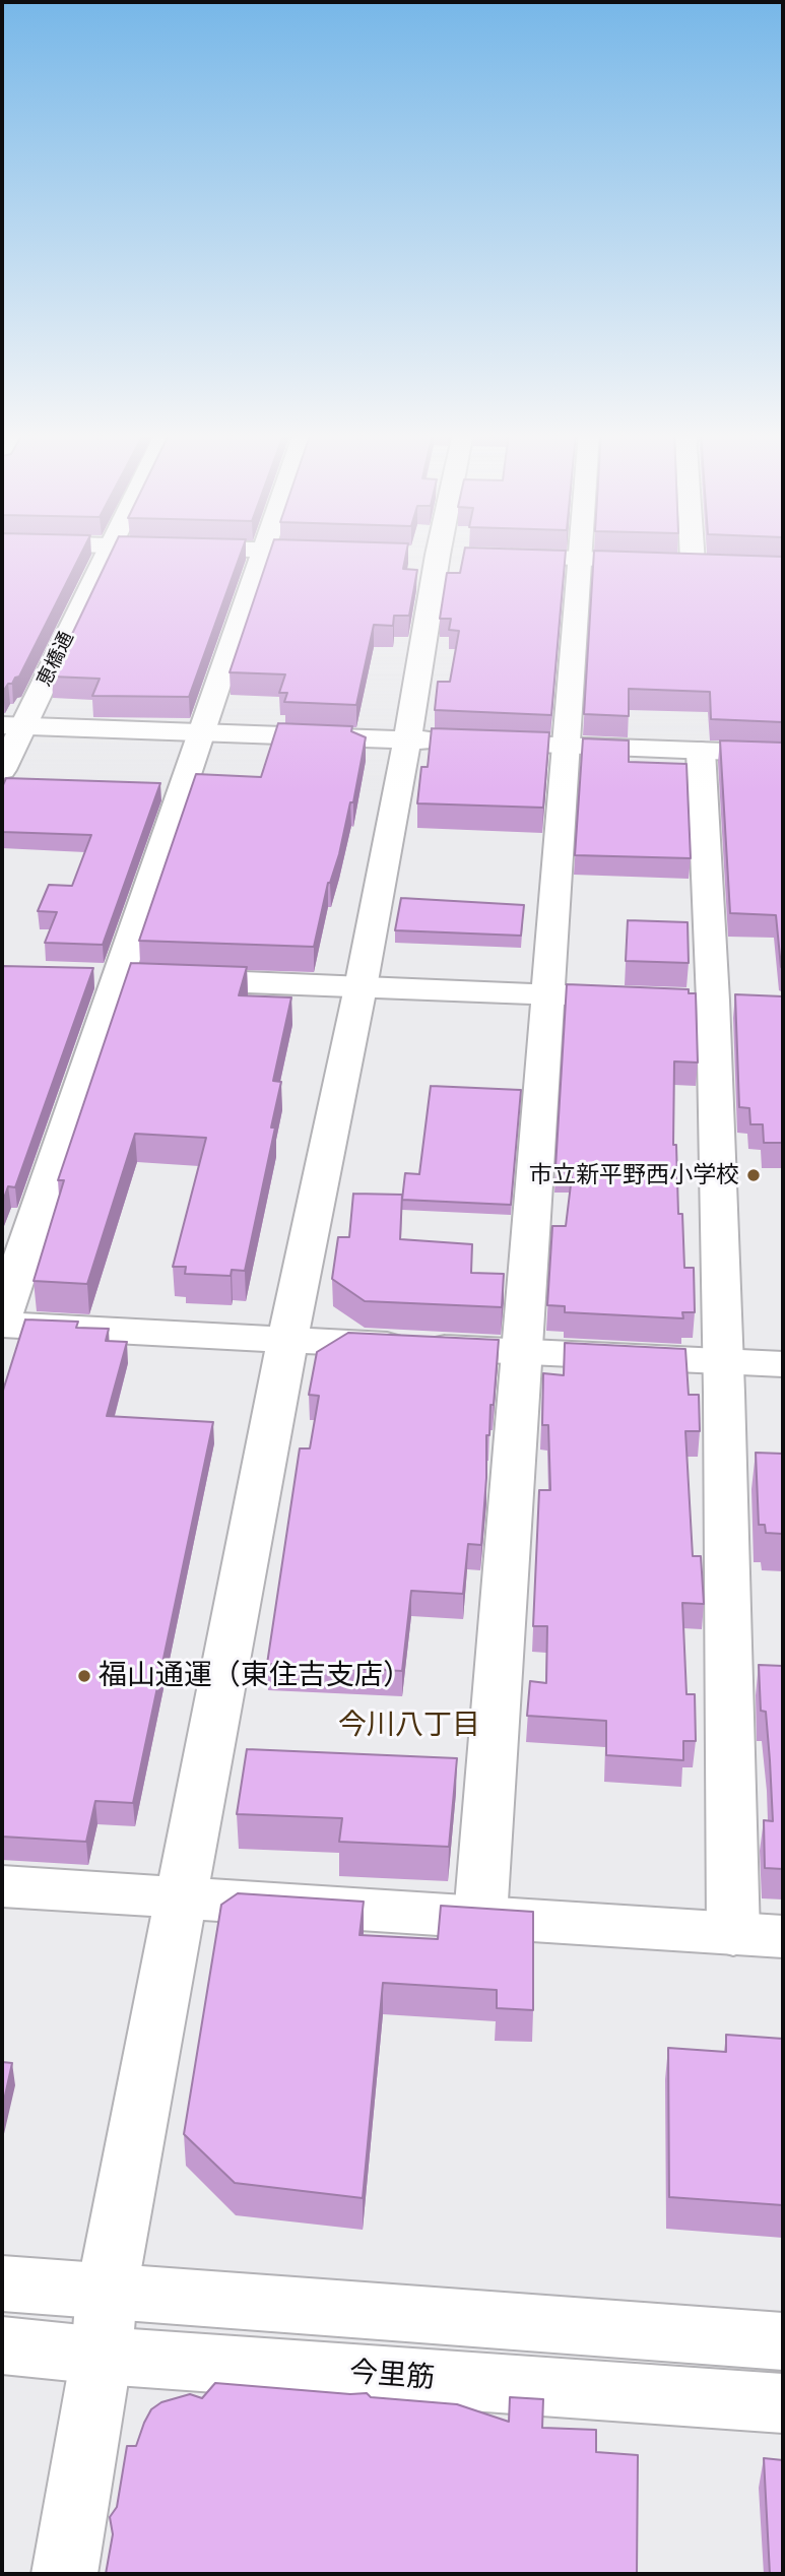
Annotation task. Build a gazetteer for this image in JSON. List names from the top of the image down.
{
  "streets": {
    "street": ["恵橋通", "今里筋"]
  },
  "districts": ["今川八丁目"],
  "places": ["市立新平野西小学校", "福山通運（東住吉支店）"]
}
